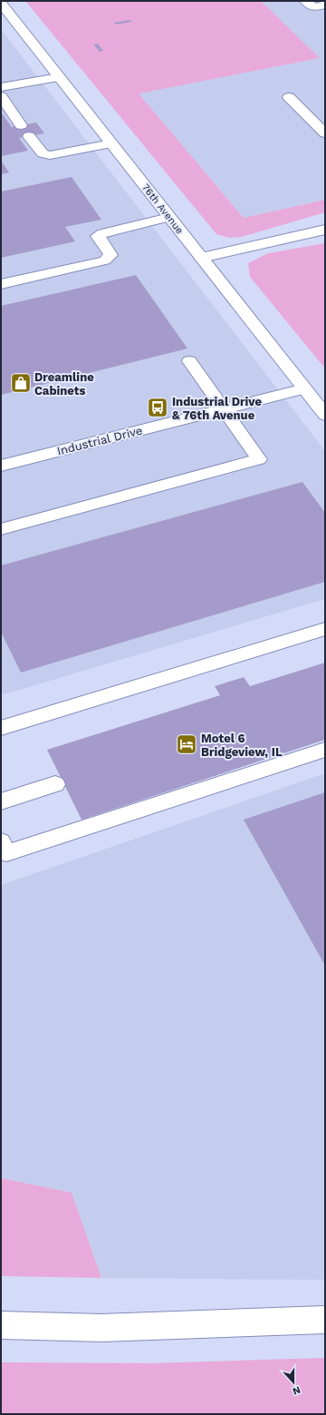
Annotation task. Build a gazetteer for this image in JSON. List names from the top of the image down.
{
  "streets": {
    "main road": ["76th Avenue", "Industrial Drive"]
  },
  "crossings": [
    ["76th Avenue", "Industrial Drive"]
  ],
  "places": {
    "shop": ["Dreamline Cabinets"],
    "bus stop": ["Industrial Drive & 76th Avenue"],
    "hotel": ["Motel 6 Bridgeview, IL"]
  },
  "north": "bottom"
}
